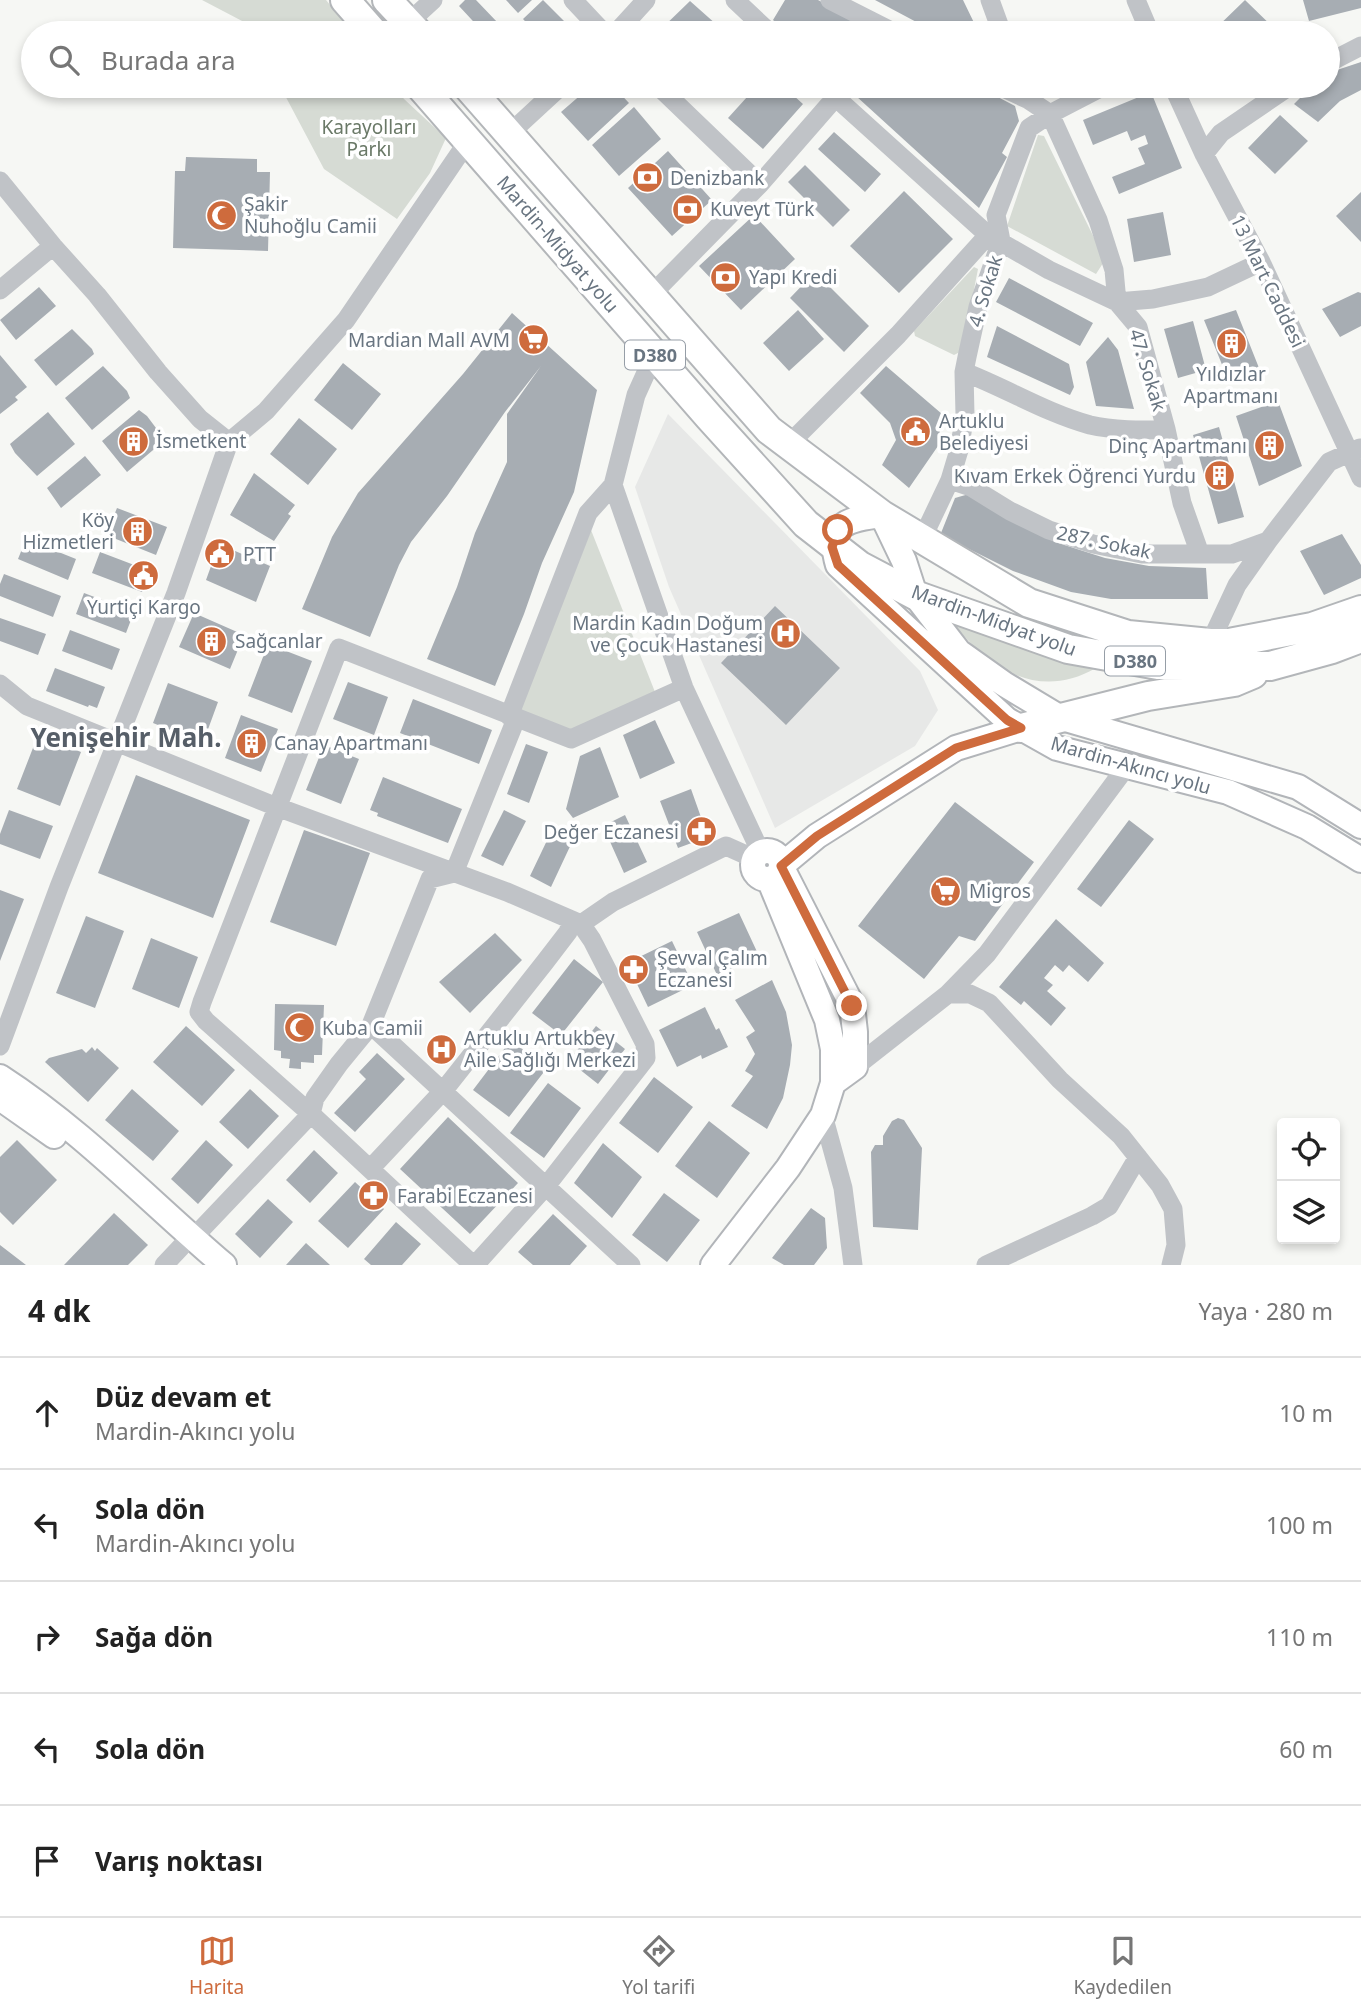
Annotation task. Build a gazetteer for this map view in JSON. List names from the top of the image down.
{
  "streets": {
    "highway": ["Mardin-Midyat yolu", "D380"],
    "main road": ["Mardin-Akıncı yolu"],
    "street": [
      "13 Mart Caddesi",
      "4. Sokak",
      "47. Sokak",
      "287. Sokak"
    ]
  },
  "crossings": [
    ["Mardin-Midyat yolu", "4. Sokak"],
    ["Mardin-Midyat yolu", "Mardin-Akıncı yolu"],
    ["4. Sokak", "287. Sokak"],
    ["47. Sokak", "287. Sokak"]
  ],
  "districts": ["Yenişehir Mah."],
  "parks": ["Karayolları Parkı"],
  "places": {
    "bank": ["Denizbank", "Kuveyt Türk", "Yapı Kredi"],
    "mosque": ["Şakir Nuhoğlu Camii", "Kuba Camii"],
    "supermarket": ["Mardian Mall AVM", "Migros"],
    "building": [
      "Yıldızlar Apartmanı",
      "İsmetkent",
      "Dinç Apartmanı",
      "Kıvam Erkek Öğrenci Yurdu",
      "Köy Hizmetleri",
      "Sağcanlar",
      "Canay Apartmanı"
    ],
    "public building": ["Artuklu Belediyesi", "PTT", "Yurtiçi Kargo"],
    "hospital": ["Mardin Kadın Doğum ve Çocuk Hastanesi", "Artuklu Artukbey Aile Sağlığı Merkezi"],
    "pharmacy": ["Değer Eczanesi", "Şevval Çalım Eczanesi", "Farabi Eczanesi"]
  },
  "page": {
    "search": "Burada ara",
    "heading": ["4 dk", "Yaya · 280 m"],
    "list": [
      ["Düz devam et", "Mardin-Akıncı yolu", "10 m"],
      ["Sola dön", "Mardin-Akıncı yolu", "100 m"],
      ["Sağa dön", "110 m"],
      ["Sola dön", "60 m"],
      "Varış noktası"
    ],
    "nav": ["Harita", "Yol tarifi", "Kaydedilen"]
  }
}
